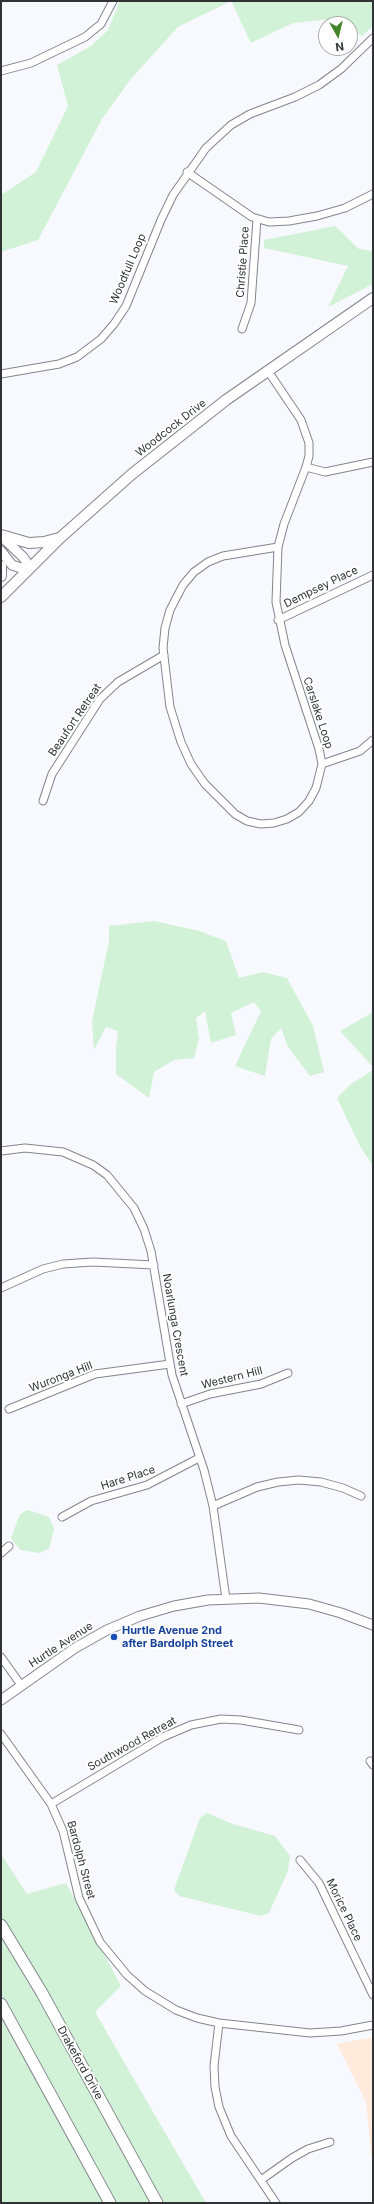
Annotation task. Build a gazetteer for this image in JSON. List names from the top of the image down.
{
  "streets": {
    "highway": ["Drakeford Drive"],
    "main road": ["Woodcock Drive"],
    "street": [
      "Christie Place",
      "Woodfull Loop",
      "Dempsey Place",
      "Carslake Loop",
      "Beaufort Retreat",
      "Noarlunga Crescent",
      "Wuronga Hill",
      "Western Hill",
      "Hare Place",
      "Hurtle Avenue",
      "Southwood Retreat",
      "Bardolph Street",
      "Morice Place"
    ]
  },
  "crossings": [
    ["Woodcock Drive", "Carslake Loop"],
    ["Dempsey Place", "Carslake Loop"],
    ["Carslake Loop", "Beaufort Retreat"],
    ["Noarlunga Crescent", "Wuronga Hill"],
    ["Noarlunga Crescent", "Western Hill"],
    ["Noarlunga Crescent", "Hare Place"],
    ["Noarlunga Crescent", "Hurtle Avenue"],
    ["Southwood Retreat", "Bardolph Street"]
  ],
  "places": ["Hurtle Avenue 2nd after Bardolph Street"],
  "north": "bottom"
}
